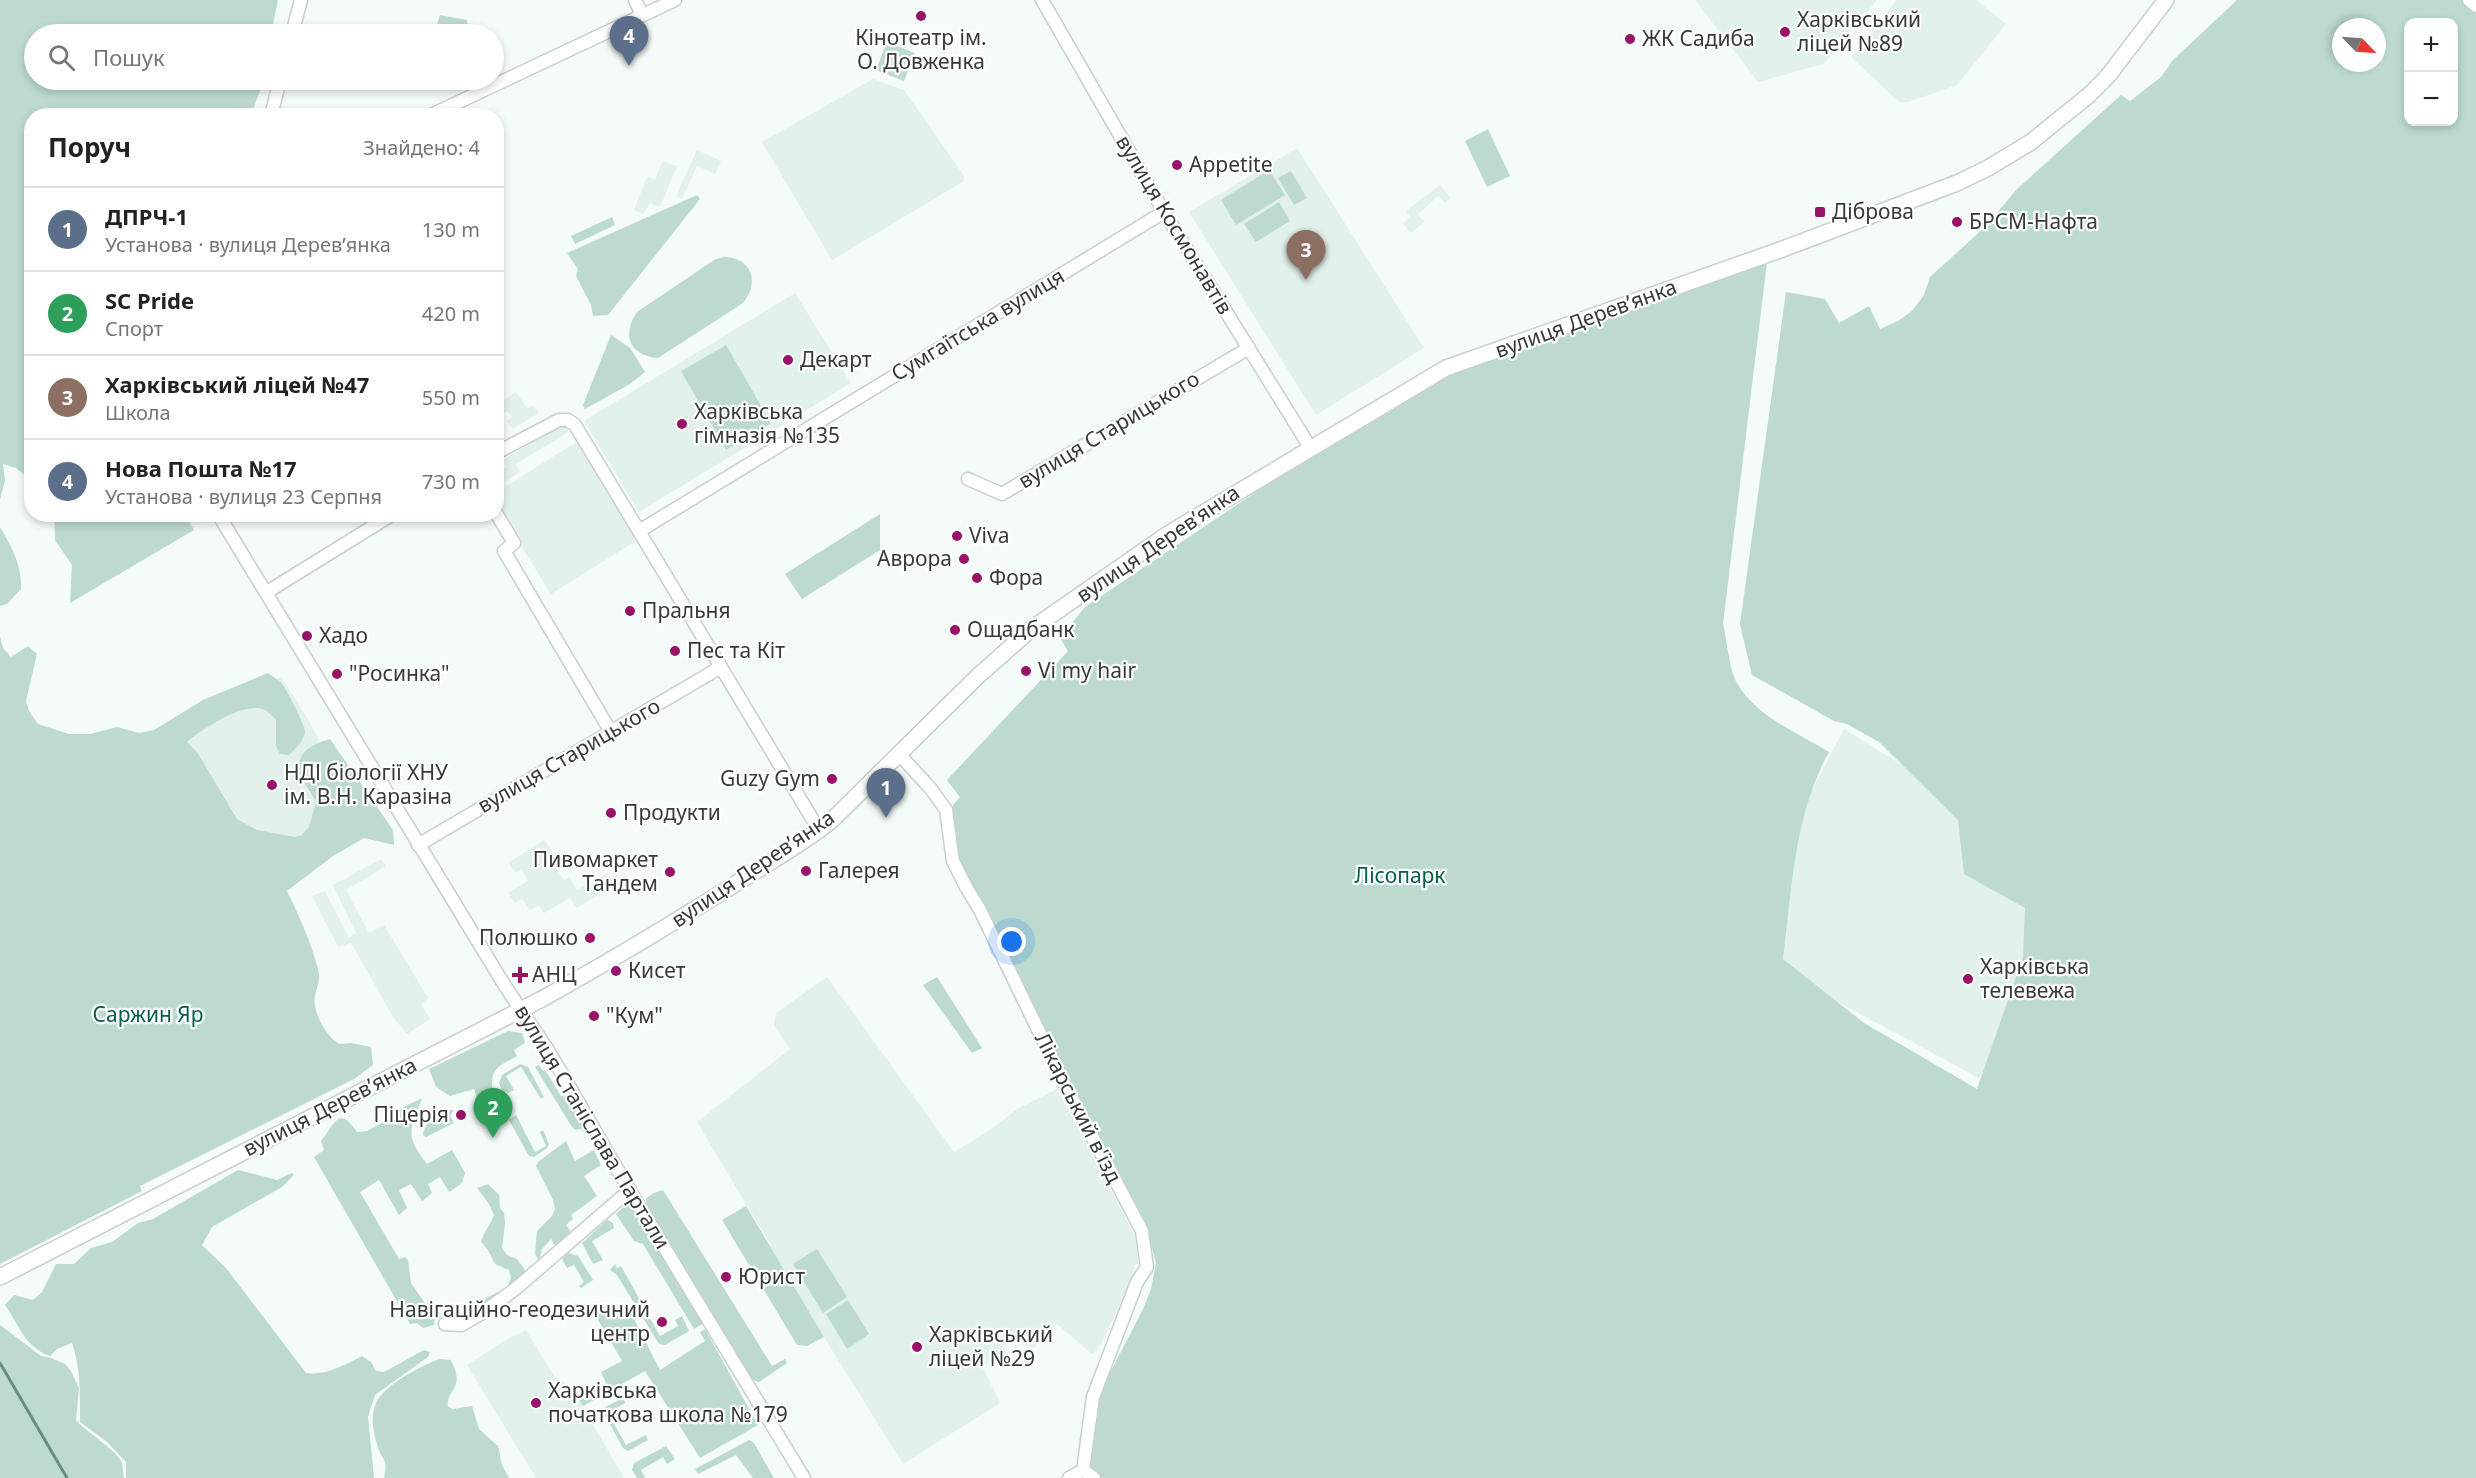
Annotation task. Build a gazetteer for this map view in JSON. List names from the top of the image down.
{
  "streets": {
    "main road": ["вулиця Дерев’янка"],
    "street": [
      "вулиця Космонавтів",
      "Сумгаїтська вулиця",
      "вулиця Старицького",
      "Лікарський в'їзд",
      "вулиця Станіслава Партали"
    ]
  },
  "crossings": [
    ["вулиця Космонавтів", "вулиця Дерев’янка"],
    ["вулиця Космонавтів", "Сумгаїтська вулиця"],
    ["вулиця Космонавтів", "вулиця Старицького"],
    ["вулиця Дерев’янка", "Лікарський в'їзд"],
    ["вулиця Дерев’янка", "вулиця Станіслава Партали"],
    ["вулиця Старицького", "вулиця Станіслава Партали"]
  ],
  "parks": ["Лісопарк", "Саржин Яр"],
  "places": {
    "other": [
      "Кінотеатр ім. О. Довженка",
      "Харківський ліцей №89",
      "ЖК Садиба",
      "Appetite",
      "БРСМ-Нафта",
      "Декарт",
      "Харківська гімназія №135",
      "Viva",
      "Аврора",
      "Фора",
      "Пральня",
      "Ощадбанк",
      "Хадо",
      "Пес та Кіт",
      "Vi my hair",
      "\"Росинка\"",
      "Guzy Gym",
      "НДІ біології ХНУ ім. В.Н. Каразіна",
      "Продукти",
      "Галерея",
      "Пивомаркет Тандем",
      "Полюшко",
      "Кисет",
      "Харківська телевежа",
      "\"Кум\"",
      "Піцерія",
      "Юрист",
      "Навігаційно-геодезичний центр",
      "Харківський ліцей №29",
      "Харківська початкова школа №179"
    ],
    "transit": ["Діброва"],
    "health": ["АНЦ"]
  },
  "north": "bottom right",
  "page": {
    "pins": [
      "4",
      "3",
      "1",
      "2"
    ],
    "map_buttons": ["+", "−"],
    "search": "Пошук",
    "heading": ["Поруч", "Знайдено: 4"],
    "list": [
      {
        "mark": "1",
        "name": "ДПРЧ-1",
        "note": "Установа · вулиця Дерев’янка",
        "value": "130 m"
      },
      {
        "mark": "2",
        "name": "SC Pride",
        "note": "Спорт",
        "value": "420 m"
      },
      {
        "mark": "3",
        "name": "Харківський ліцей №47",
        "note": "Школа",
        "value": "550 m"
      },
      {
        "mark": "4",
        "name": "Нова Пошта №17",
        "note": "Установа · вулиця 23 Серпня",
        "value": "730 m"
      }
    ]
  }
}
